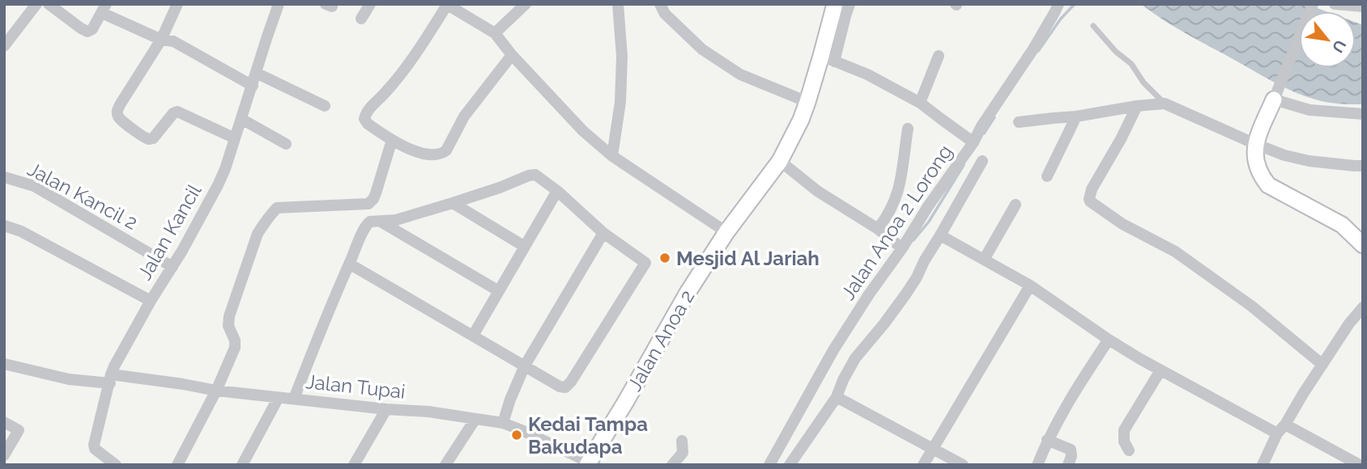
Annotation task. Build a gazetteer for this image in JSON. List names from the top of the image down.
{
  "streets": {
    "street": [
      "Jalan Kancil 2",
      "Jalan Anoa 2 Lorong",
      "Jalan Kancil",
      "Jalan Anoa 2",
      "Jalan Tupai"
    ]
  },
  "crossings": [
    ["Jalan Kancil 2", "Jalan Kancil"],
    ["Jalan Kancil", "Jalan Tupai"],
    ["Jalan Anoa 2", "Jalan Tupai"]
  ],
  "places": ["Mesjid Al Jariah", "Kedai Tampa Bakudapa"],
  "north": "bottom right"
}
